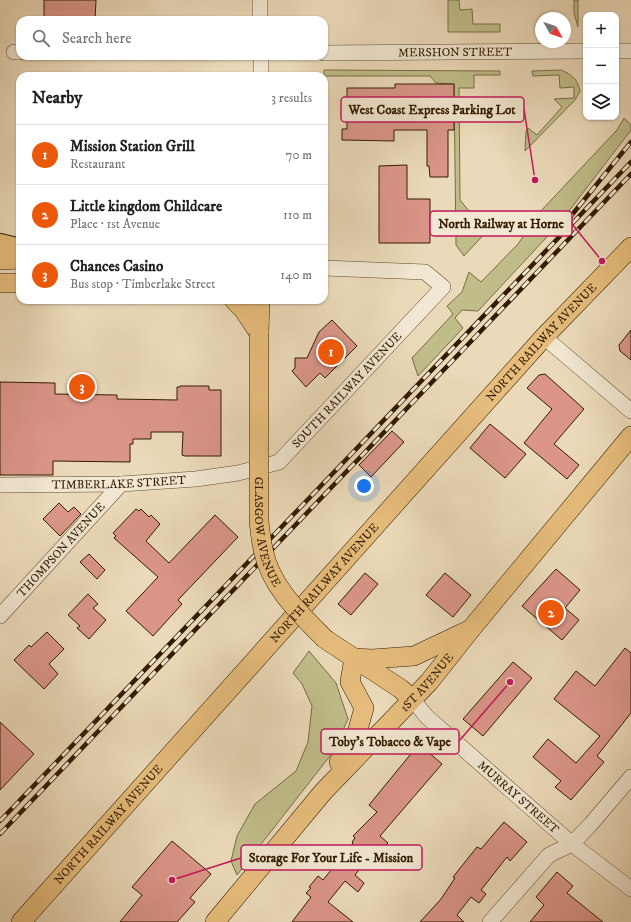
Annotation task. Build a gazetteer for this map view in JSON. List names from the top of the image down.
{
  "streets": {
    "main road": ["NORTH RAILWAY AVENUE", "GLASGOW AVENUE", "1ST AVENUE"],
    "street": [
      "MERSHON STREET",
      "SOUTH RAILWAY AVENUE",
      "TIMBERLAKE STREET",
      "THOMPSON AVENUE",
      "MURRAY STREET"
    ]
  },
  "crossings": [
    ["SOUTH RAILWAY AVENUE", "TIMBERLAKE STREET"],
    ["TIMBERLAKE STREET", "THOMPSON AVENUE"],
    ["GLASGOW AVENUE", "1ST AVENUE"],
    ["GLASGOW AVENUE", "MURRAY STREET"],
    ["1ST AVENUE", "MURRAY STREET"]
  ],
  "places": [
    "West Coast Express Parking Lot",
    "North Railway at Horne",
    "Toby's Tobacco & Vape",
    "Storage For Your Life - Mission"
  ],
  "north": "bottom right",
  "page": {
    "map_buttons": ["+", "−"],
    "search": "Search here",
    "heading": ["Nearby", "3 results"],
    "list": [
      {
        "mark": "1",
        "name": "Mission Station Grill",
        "note": "Restaurant",
        "value": "70 m"
      },
      {
        "mark": "2",
        "name": "Little kingdom Childcare",
        "note": "Place · 1st Avenue",
        "value": "110 m"
      },
      {
        "mark": "3",
        "name": "Chances Casino",
        "note": "Bus stop · Timberlake Street",
        "value": "140 m"
      }
    ],
    "pins": ["1", "3", "2"]
  }
}
